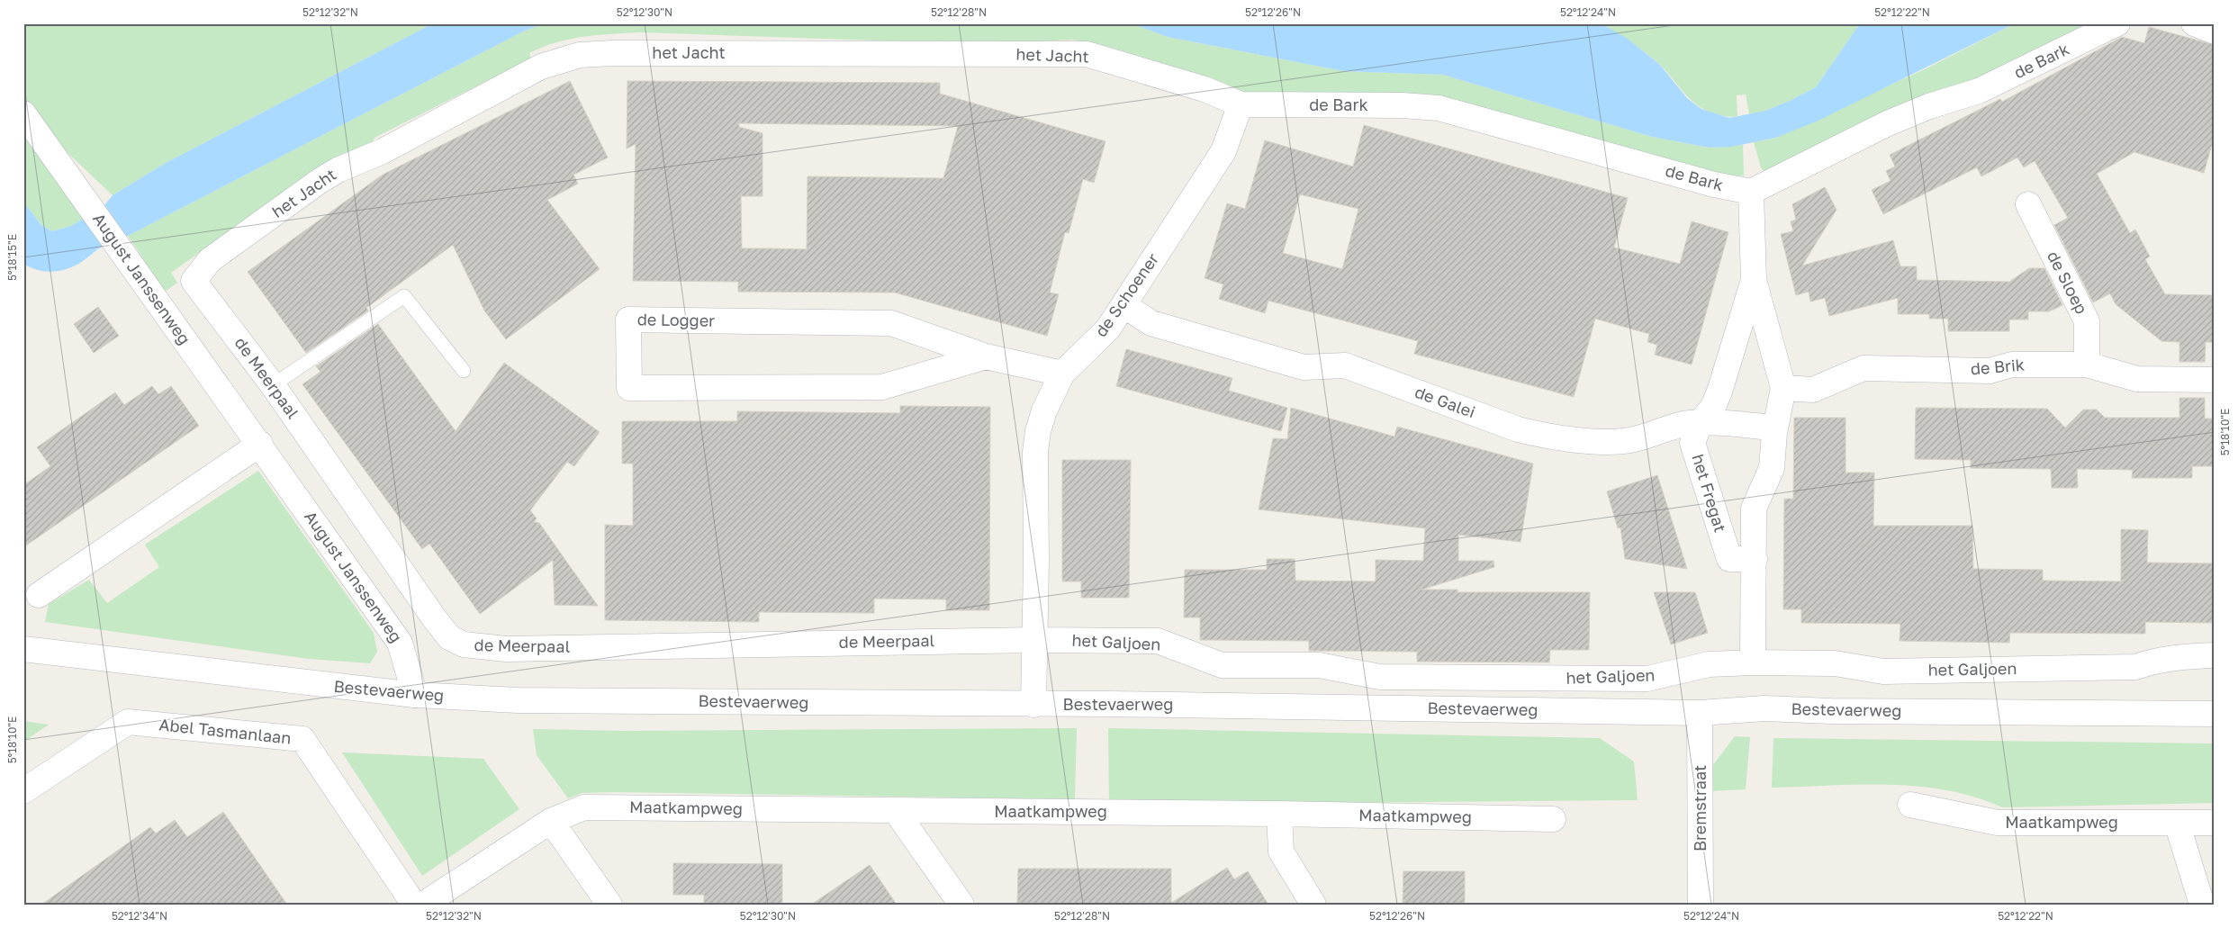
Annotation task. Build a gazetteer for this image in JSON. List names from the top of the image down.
{
  "streets": {
    "street": [
      "het Jacht",
      "de Bark",
      "August Janssenweg",
      "de Sloep",
      "de Schoener",
      "de Logger",
      "de Brik",
      "de Meerpaal",
      "de Galei",
      "het Fregat",
      "het Galjoen",
      "Bestevaerweg",
      "Abel Tasmanlaan",
      "Maatkampweg",
      "Bremstraat"
    ]
  },
  "crossings": [
    ["het Jacht", "de Bark"],
    ["het Jacht", "de Schoener"],
    ["het Jacht", "de Meerpaal"],
    ["de Bark", "de Schoener"],
    ["de Bark", "het Fregat"],
    ["August Janssenweg", "Bestevaerweg"],
    ["de Sloep", "de Brik"],
    ["de Schoener", "de Logger"],
    ["de Schoener", "de Meerpaal"],
    ["de Schoener", "de Galei"],
    ["de Schoener", "het Galjoen"],
    ["de Schoener", "Bestevaerweg"],
    ["de Brik", "het Fregat"],
    ["de Meerpaal", "het Galjoen"],
    ["de Galei", "het Fregat"],
    ["het Fregat", "het Galjoen"],
    ["Bestevaerweg", "Bremstraat"]
  ],
  "coordinates": [
    "52°12'32\"N",
    "52°12'30\"N",
    "52°12'28\"N",
    "52°12'26\"N",
    "52°12'24\"N",
    "52°12'22\"N",
    "5°18'15\"E",
    "5°18'10\"E",
    "52°12'34\"N"
  ]
}
